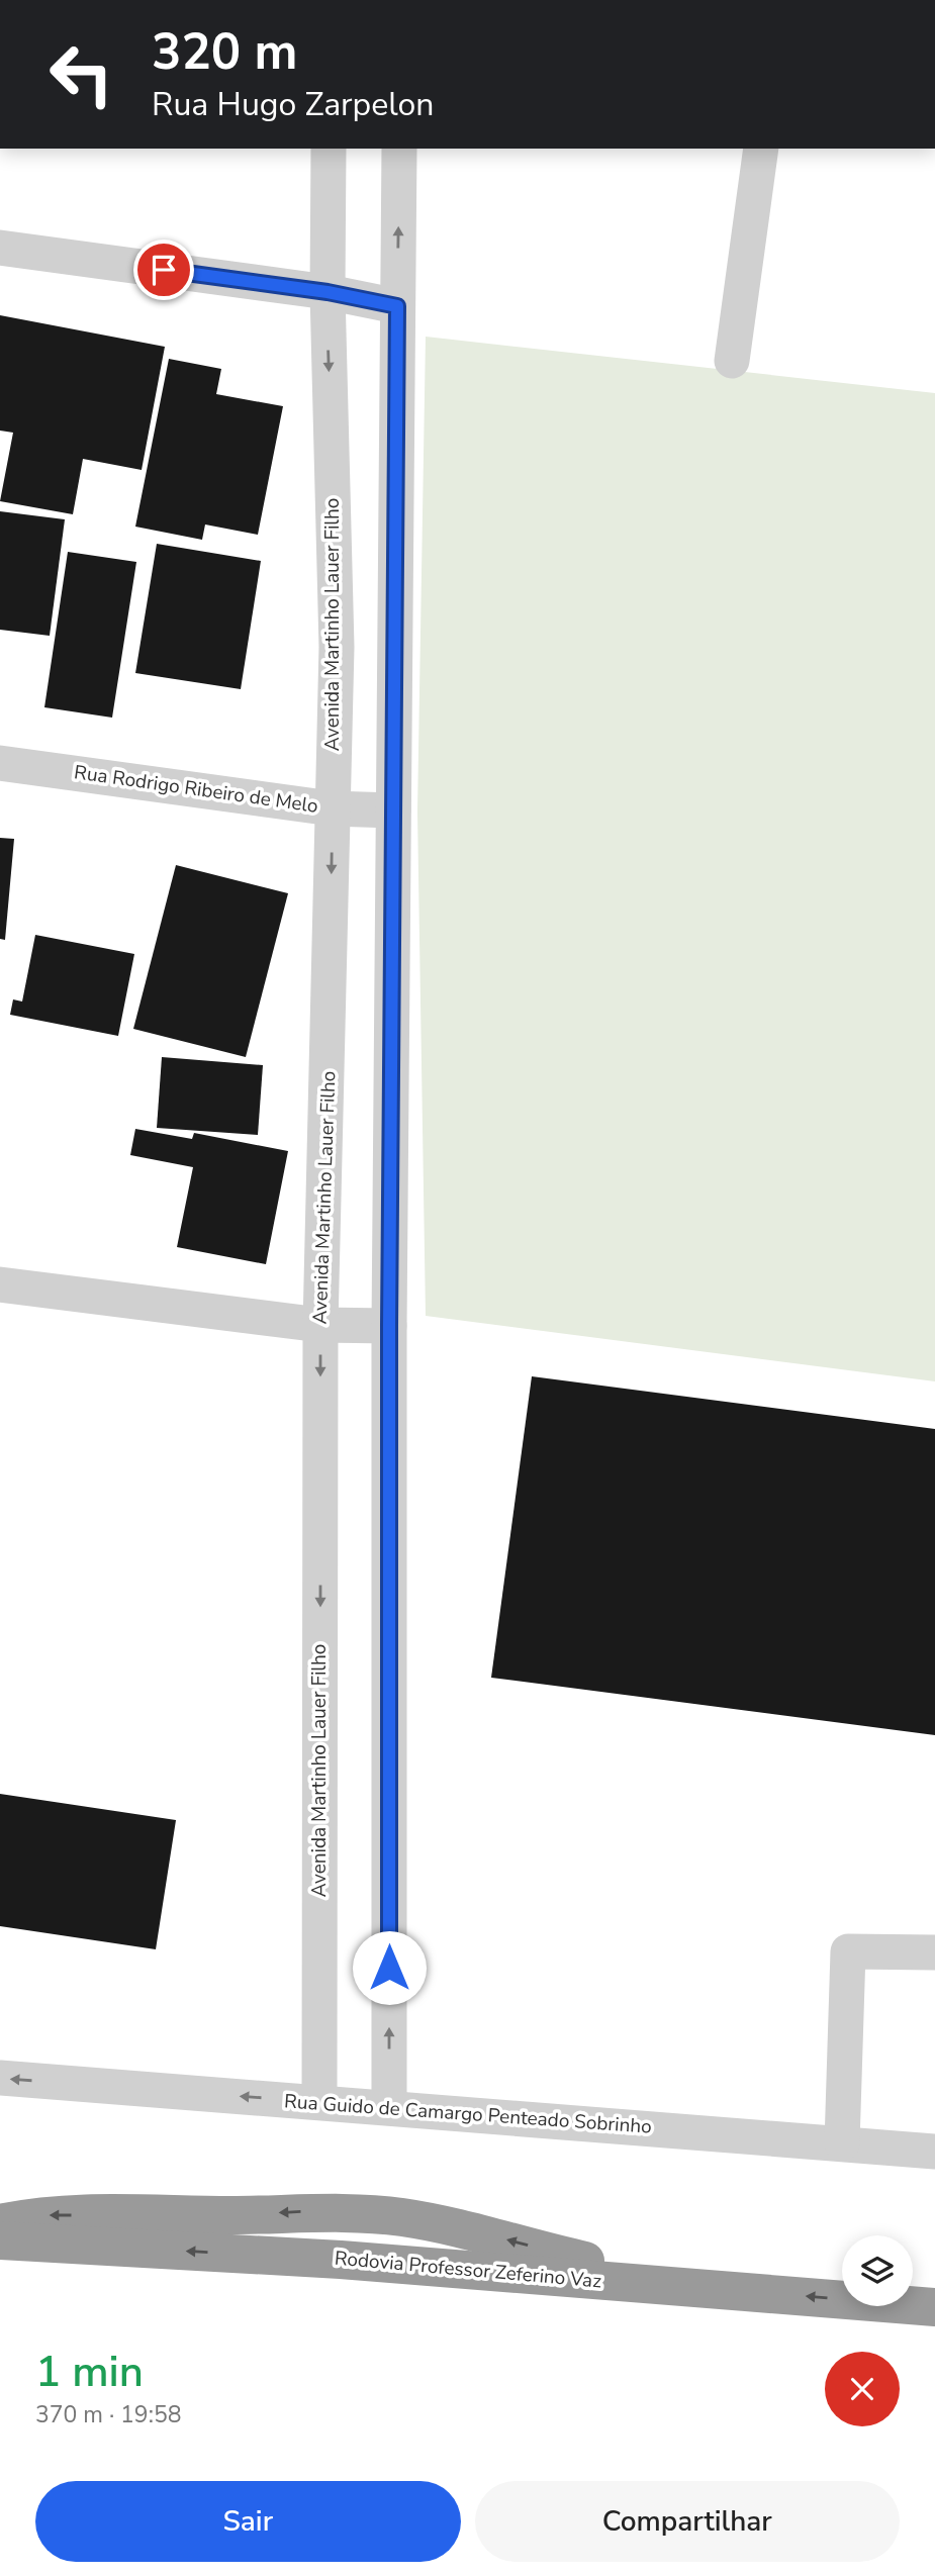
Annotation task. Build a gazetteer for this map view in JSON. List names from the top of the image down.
{
  "streets": {
    "highway": ["Rodovia Professor Zeferino Vaz"],
    "street": ["Avenida Martinho Lauer Filho", "Rua Rodrigo Ribeiro de Melo", "Rua Guido de Camargo Penteado Sobrinho"]
  },
  "crossings": [
    ["Avenida Martinho Lauer Filho", "Rua Rodrigo Ribeiro de Melo"],
    ["Avenida Martinho Lauer Filho", "Rua Guido de Camargo Penteado Sobrinho"]
  ],
  "page": {
    "turn": ["320 m", "Rua Hugo Zarpelon"],
    "heading": ["1 min", "370 m · 19:58"],
    "buttons": ["Sair", "Compartilhar"]
  }
}
